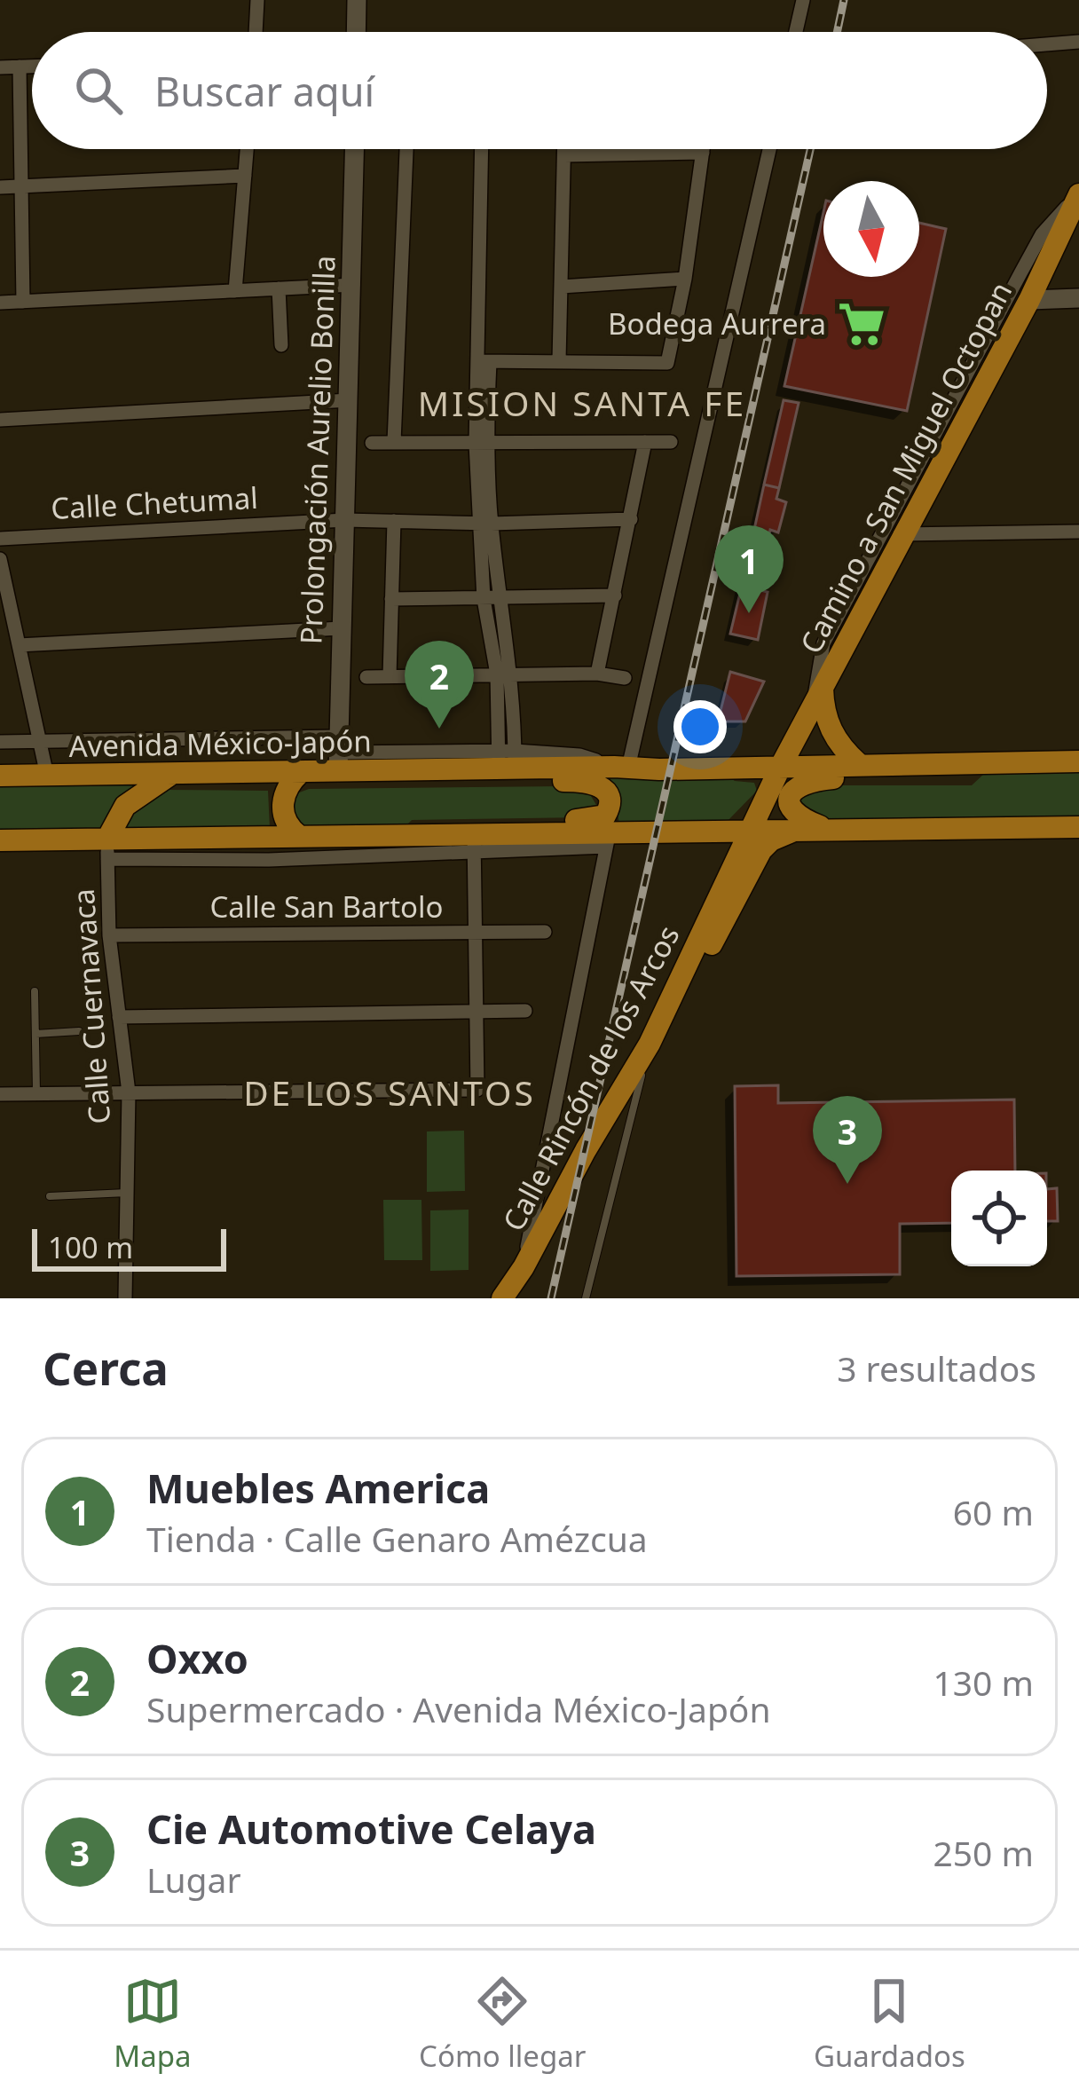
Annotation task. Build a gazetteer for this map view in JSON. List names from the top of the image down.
{
  "streets": {
    "main road": ["Camino a San Miguel Octopan", "Avenida México-Japón", "Calle Rincón de los Arcos"],
    "street": [
      "Prolongación Aurelio Bonilla",
      "Calle Chetumal",
      "Calle San Bartolo",
      "Calle Cuernavaca"
    ]
  },
  "crossings": [
    ["Prolongación Aurelio Bonilla", "Calle Chetumal"],
    ["Prolongación Aurelio Bonilla", "Avenida México-Japón"],
    ["Camino a San Miguel Octopan", "Avenida México-Japón"],
    ["Camino a San Miguel Octopan", "Calle Rincón de los Arcos"],
    ["Avenida México-Japón", "Calle Rincón de los Arcos"],
    ["Calle San Bartolo", "Calle Cuernavaca"]
  ],
  "districts": ["MISION SANTA FE", "DE LOS SANTOS"],
  "places": {
    "supermarket": ["Bodega Aurrera"]
  },
  "scale_bar": "100 m",
  "north": "bottom",
  "page": {
    "search": "Buscar aquí",
    "pins": ["1", "2", "3"],
    "scale": "100 m",
    "heading": ["Cerca", "3 resultados"],
    "list": [
      {
        "mark": "1",
        "name": "Muebles America",
        "note": "Tienda · Calle Genaro Amézcua",
        "value": "60 m"
      },
      {
        "mark": "2",
        "name": "Oxxo",
        "note": "Supermercado · Avenida México-Japón",
        "value": "130 m"
      },
      {
        "mark": "3",
        "name": "Cie Automotive Celaya",
        "note": "Lugar",
        "value": "250 m"
      }
    ],
    "nav": ["Mapa", "Cómo llegar", "Guardados"]
  }
}
